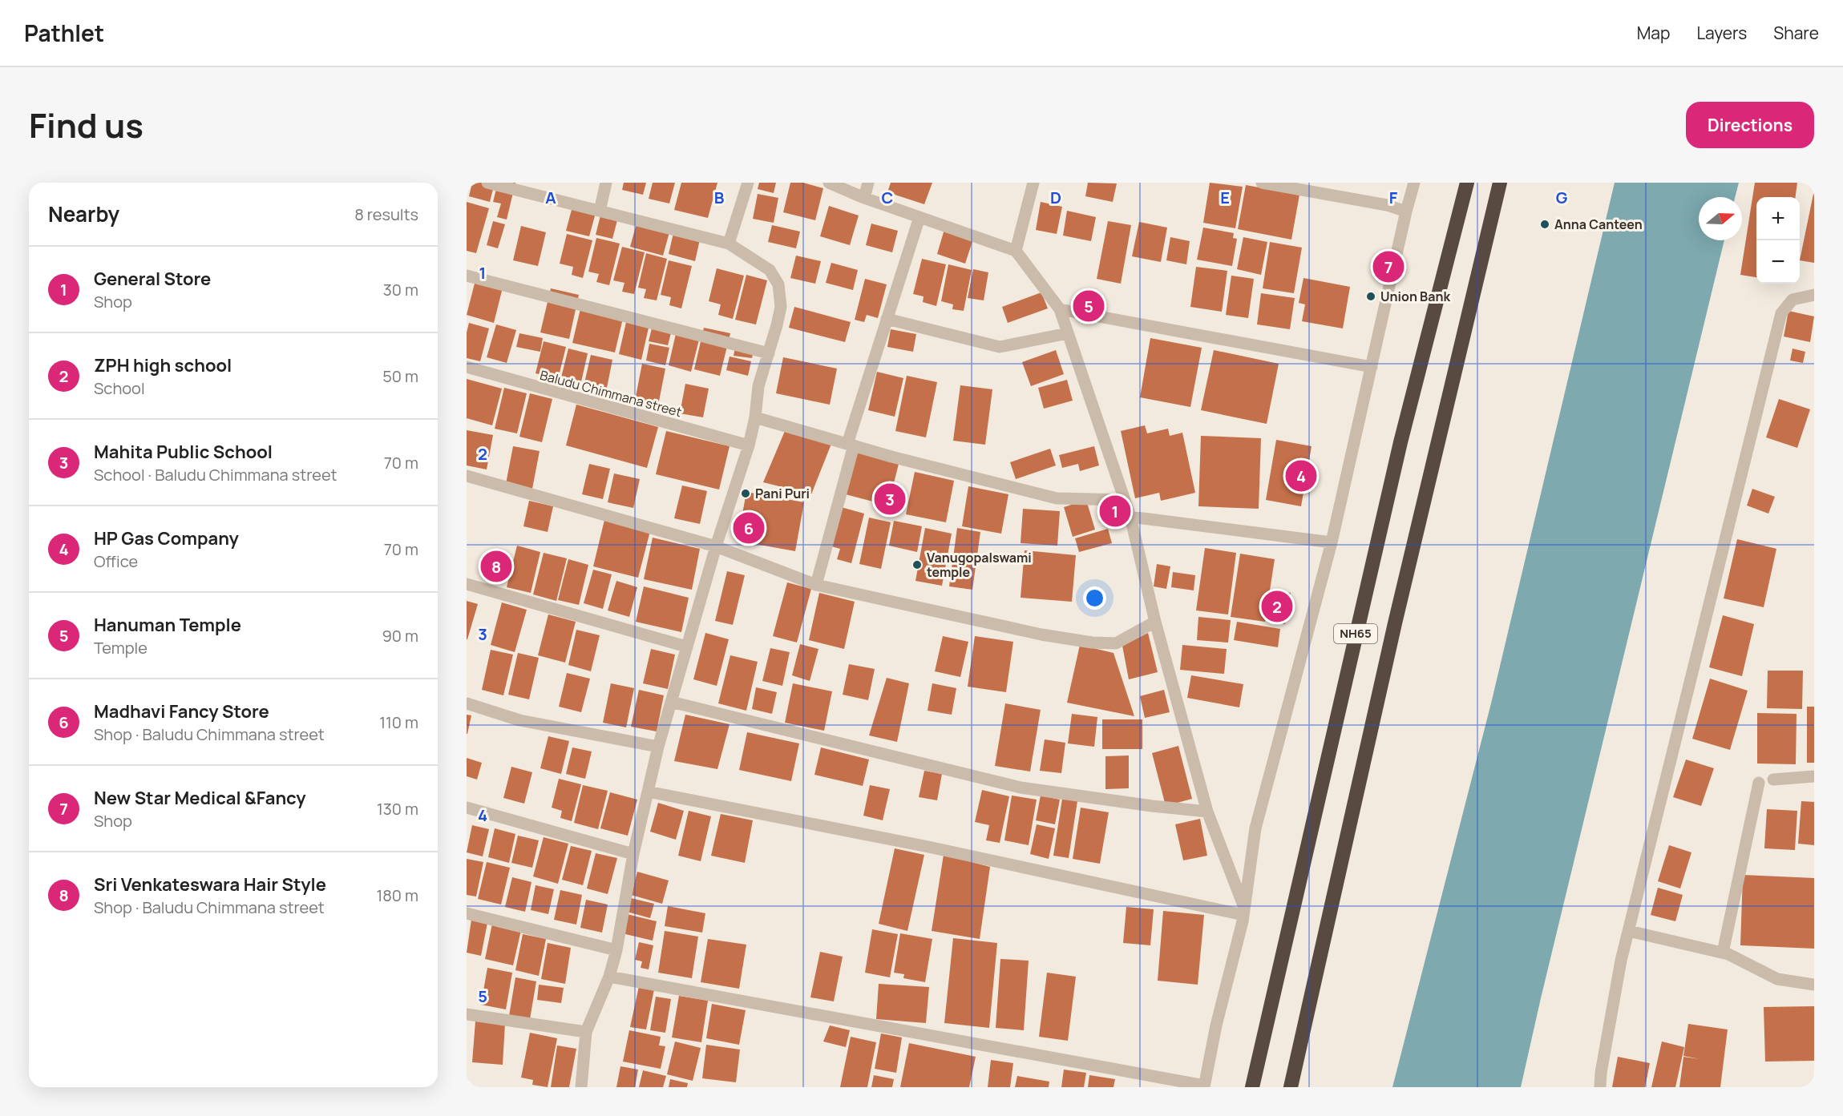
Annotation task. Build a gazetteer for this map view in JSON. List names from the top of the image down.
{
  "streets": {
    "highway": ["NH65"],
    "street": ["Baludu Chimmana street"]
  },
  "places": [
    "Anna Canteen",
    "Union Bank",
    "Pani Puri",
    "Vanugopalswami temple"
  ],
  "north": "right",
  "page": {
    "header": "Pathlet",
    "nav": ["Map", "Layers", "Share"],
    "title": "Find us",
    "buttons": "Directions",
    "heading": ["Nearby", "8 results"],
    "map_buttons": ["+", "−"],
    "list": [
      {
        "mark": "1",
        "name": "General Store",
        "note": "Shop",
        "value": "30 m"
      },
      {
        "mark": "2",
        "name": "ZPH high school",
        "note": "School",
        "value": "50 m"
      },
      {
        "mark": "3",
        "name": "Mahita Public School",
        "note": "School · Baludu Chimmana street",
        "value": "70 m"
      },
      {
        "mark": "4",
        "name": "HP Gas Company",
        "note": "Office",
        "value": "70 m"
      },
      {
        "mark": "5",
        "name": "Hanuman Temple",
        "note": "Temple",
        "value": "90 m"
      },
      {
        "mark": "6",
        "name": "Madhavi Fancy Store",
        "note": "Shop · Baludu Chimmana street",
        "value": "110 m"
      },
      {
        "mark": "7",
        "name": "New Star Medical &Fancy",
        "note": "Shop",
        "value": "130 m"
      },
      {
        "mark": "8",
        "name": "Sri Venkateswara Hair Style",
        "note": "Shop · Baludu Chimmana street",
        "value": "180 m"
      }
    ],
    "pins": [
      "7",
      "5",
      "4",
      "3",
      "1",
      "6",
      "8",
      "2"
    ]
  },
  "grid": {
    "columns": [
      "A",
      "B",
      "C",
      "D",
      "E",
      "F",
      "G"
    ],
    "rows": [
      "1",
      "2",
      "3",
      "4",
      "5"
    ]
  }
}
